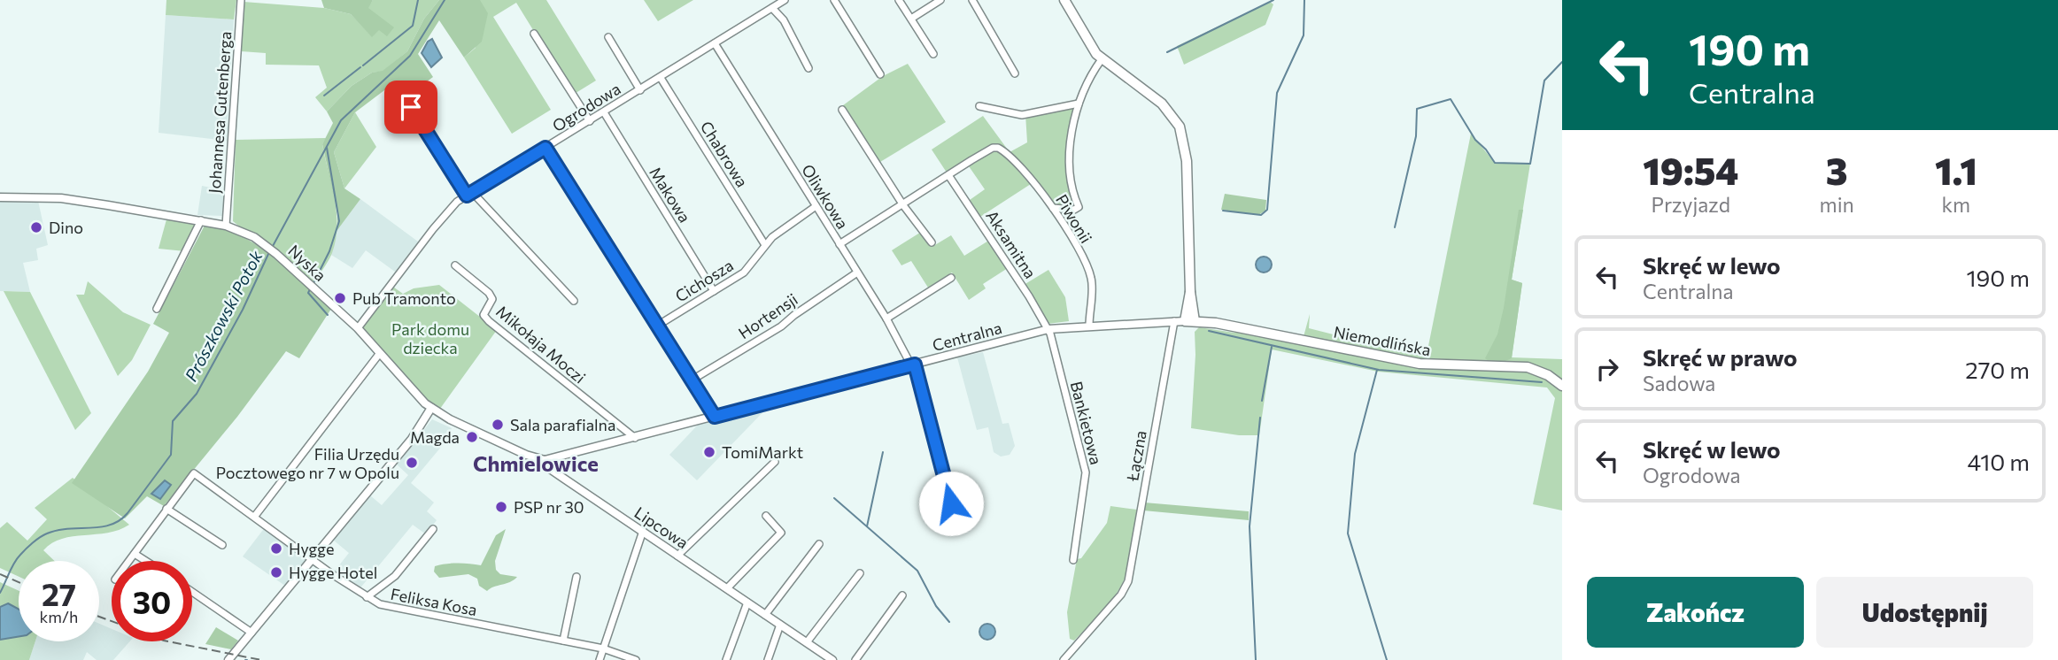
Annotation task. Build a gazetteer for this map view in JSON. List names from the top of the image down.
{
  "streets": {
    "main road": ["Niemodlińska"],
    "street": [
      "Ogrodowa",
      "Johannesa Gutenberga",
      "Chabrowa",
      "Makowa",
      "Oliwkowa",
      "Piwonii",
      "Aksamitna",
      "Nyska",
      "Cichosza",
      "Hortensji",
      "Centralna",
      "Mikołaja Moczi",
      "Bankietowa",
      "Łączna",
      "Lipcowa",
      "Feliksa Kosa"
    ]
  },
  "crossings": [
    ["Ogrodowa", "Chabrowa"],
    ["Ogrodowa", "Makowa"],
    ["Ogrodowa", "Oliwkowa"],
    ["Ogrodowa", "Nyska"],
    ["Johannesa Gutenberga", "Nyska"],
    ["Chabrowa", "Cichosza"],
    ["Makowa", "Cichosza"],
    ["Oliwkowa", "Cichosza"],
    ["Oliwkowa", "Hortensji"],
    ["Oliwkowa", "Centralna"],
    ["Piwonii", "Aksamitna"],
    ["Piwonii", "Centralna"],
    ["Aksamitna", "Centralna"],
    ["Aksamitna", "Bankietowa"],
    ["Nyska", "Centralna"],
    ["Nyska", "Lipcowa"],
    ["Centralna", "Niemodlińska"],
    ["Centralna", "Mikołaja Moczi"],
    ["Centralna", "Bankietowa"],
    ["Centralna", "Łączna"],
    ["Centralna", "Lipcowa"]
  ],
  "districts": ["Chmielowice"],
  "water": ["Prószkowski Potok"],
  "parks": ["Park domu dziecka"],
  "places": [
    "Dino",
    "Pub Tramonto",
    "Sala parafialna",
    "Magda",
    "TomiMarkt",
    "Filia Urzędu Pocztowego nr 7 w Opolu",
    "PSP nr 30",
    "Hygge",
    "Hygge Hotel"
  ],
  "page": {
    "turn": ["190 m", "Centralna"],
    "eta": [
      "19:54",
      "Przyjazd",
      "3",
      "min",
      "1.1",
      "km"
    ],
    "list": [
      {
        "name": "Skręć w lewo",
        "note": "Centralna",
        "value": "190 m"
      },
      {
        "name": "Skręć w prawo",
        "note": "Sadowa",
        "value": "270 m"
      },
      {
        "name": "Skręć w lewo",
        "note": "Ogrodowa",
        "value": "410 m"
      }
    ],
    "speed": "27 km/h",
    "limit": "30",
    "buttons": ["Zakończ", "Udostępnij"]
  }
}
